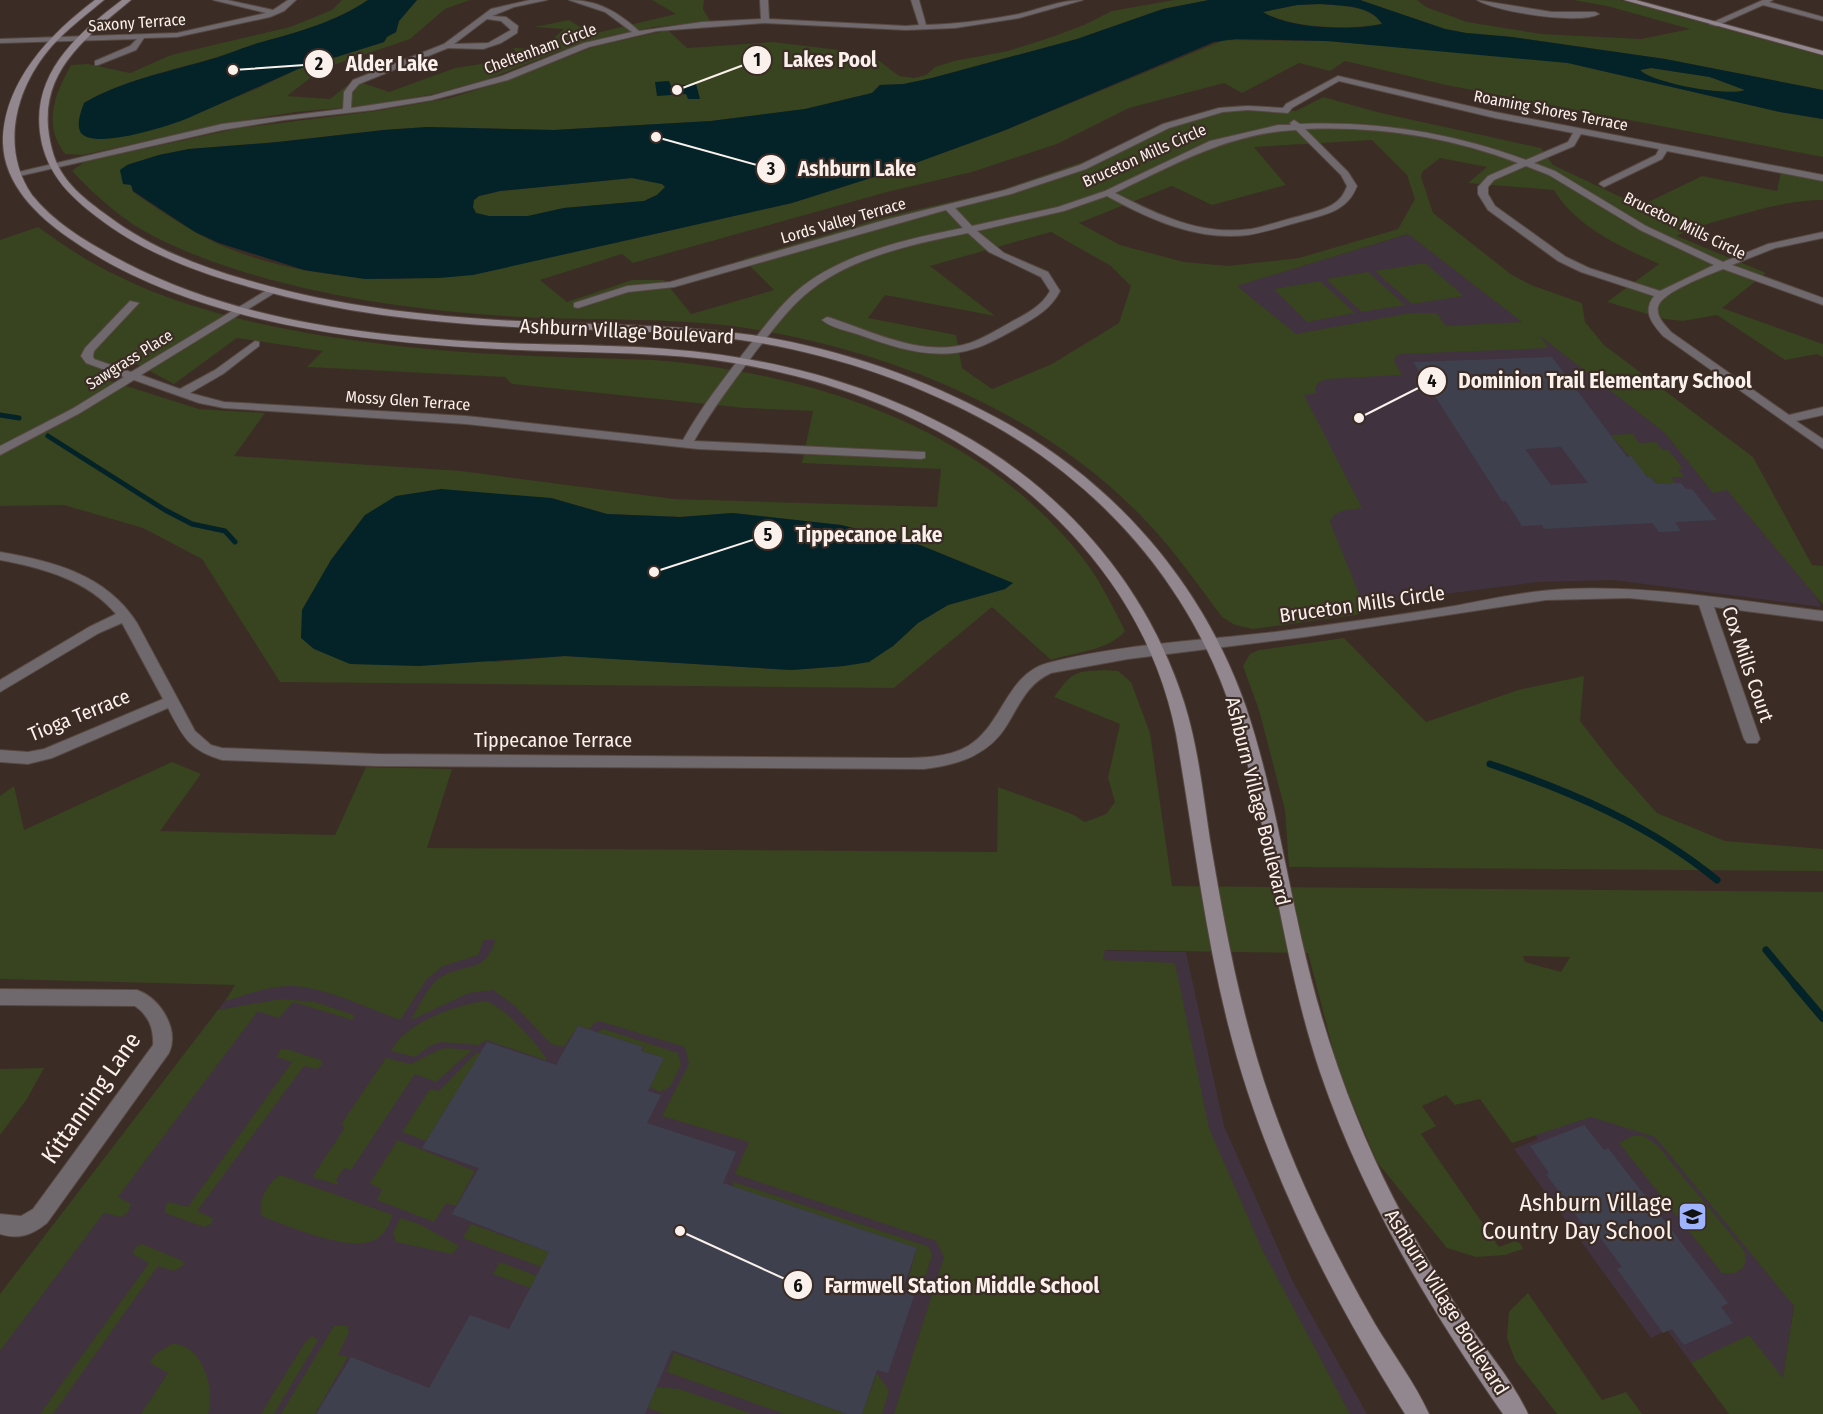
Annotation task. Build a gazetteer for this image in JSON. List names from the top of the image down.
{
  "streets": {
    "main road": ["Ashburn Village Boulevard"],
    "street": [
      "Saxony Terrace",
      "Cheltenham Circle",
      "Roaming Shores Terrace",
      "Bruceton Mills Circle",
      "Lords Valley Terrace",
      "Sawgrass Place",
      "Mossy Glen Terrace",
      "Cox Mills Court",
      "Tioga Terrace",
      "Tippecanoe Terrace",
      "Kittanning Lane"
    ]
  },
  "crossings": [
    ["Saxony Terrace", "Ashburn Village Boulevard"],
    ["Cheltenham Circle", "Ashburn Village Boulevard"],
    ["Roaming Shores Terrace", "Lords Valley Terrace"],
    ["Bruceton Mills Circle", "Ashburn Village Boulevard"],
    ["Bruceton Mills Circle", "Cox Mills Court"],
    ["Bruceton Mills Circle", "Tippecanoe Terrace"],
    ["Ashburn Village Boulevard", "Sawgrass Place"],
    ["Ashburn Village Boulevard", "Tippecanoe Terrace"],
    ["Sawgrass Place", "Mossy Glen Terrace"],
    ["Tioga Terrace", "Tippecanoe Terrace"]
  ],
  "places": {
    "other": [
      "Alder Lake",
      "Lakes Pool",
      "Ashburn Lake",
      "Dominion Trail Elementary School",
      "Tippecanoe Lake",
      "Farmwell Station Middle School"
    ],
    "school or university": ["Ashburn Village Country Day School"]
  }
}
